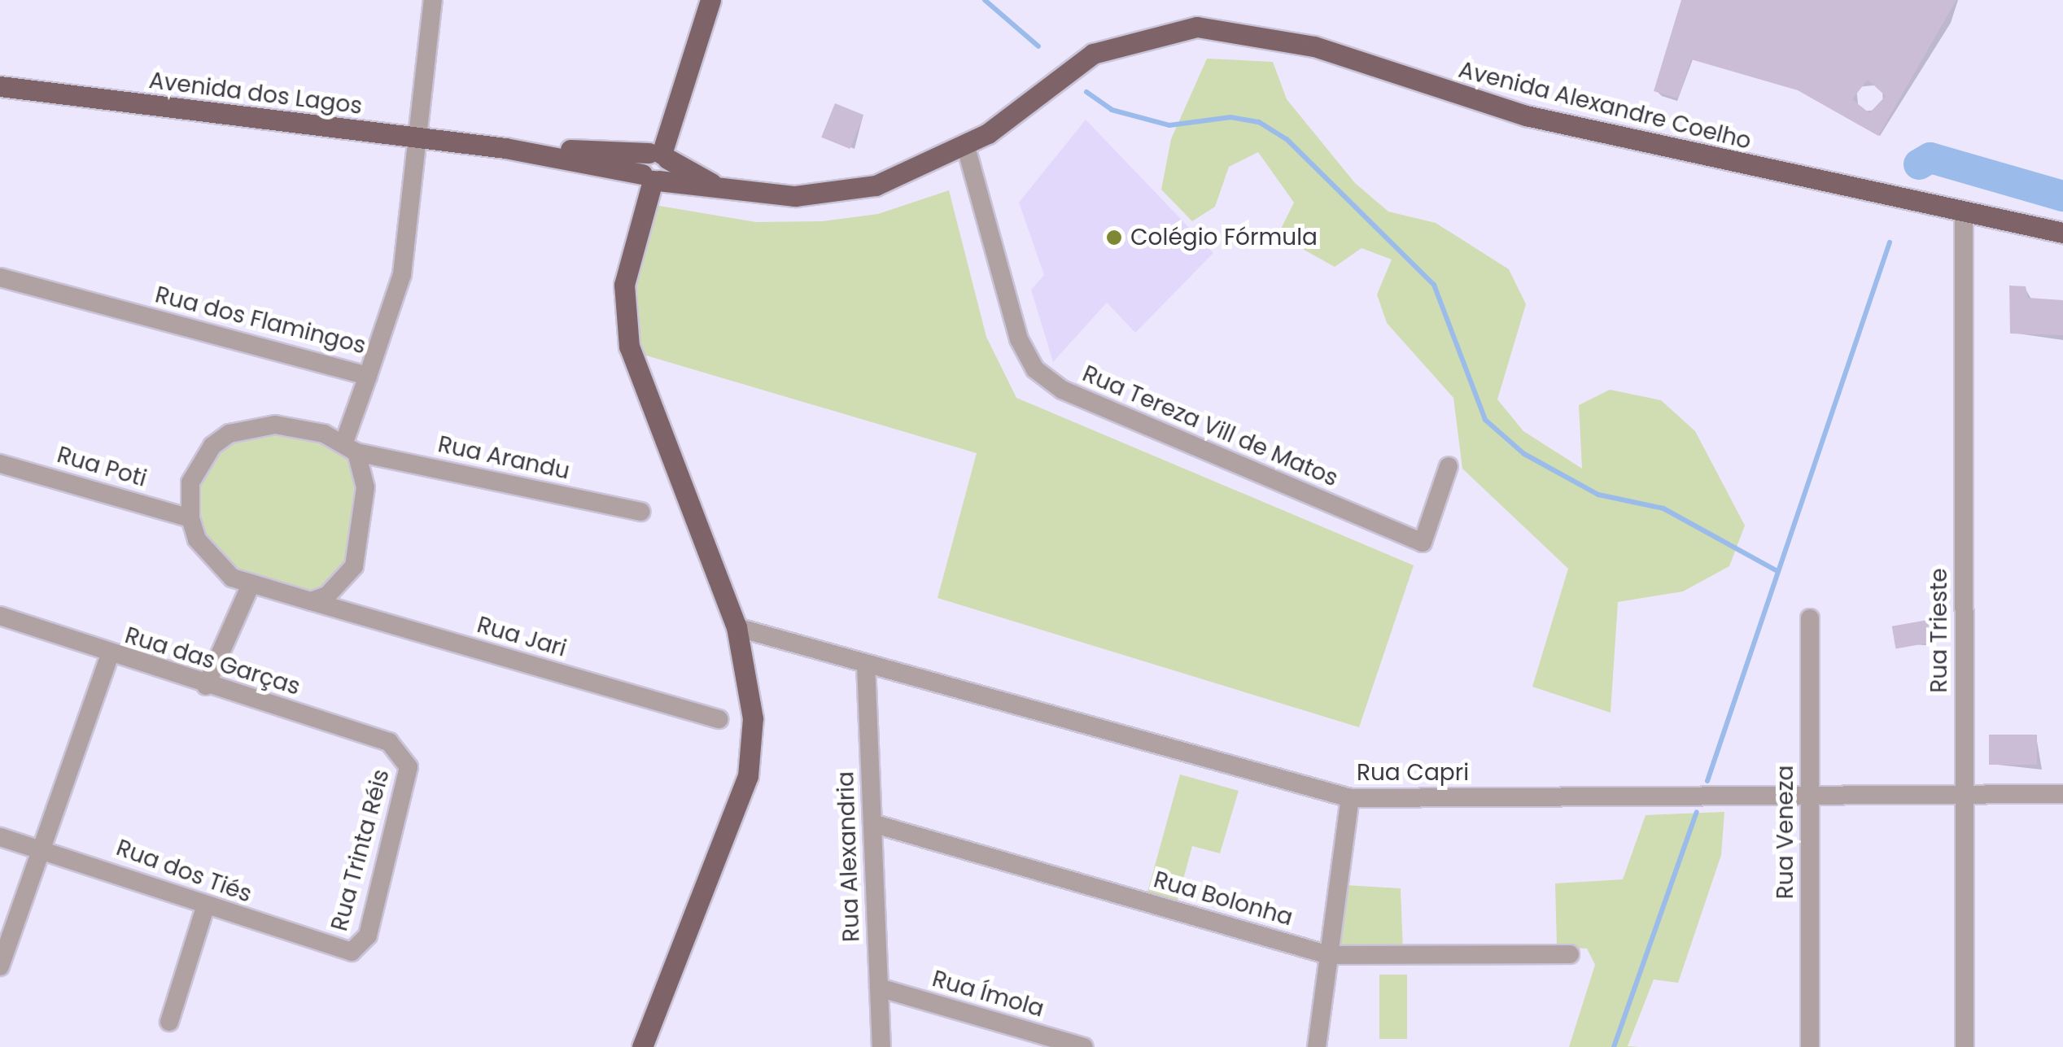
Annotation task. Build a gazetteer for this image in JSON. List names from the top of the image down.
{
  "streets": {
    "main road": ["Avenida dos Lagos", "Avenida Alexandre Coelho"],
    "street": [
      "Rua dos Flamingos",
      "Rua Tereza Vill de Matos",
      "Rua Arandu",
      "Rua Poti",
      "Rua Trieste",
      "Rua Jari",
      "Rua das Garças",
      "Rua Capri",
      "Rua Veneza",
      "Rua Trinta Réis",
      "Rua Alexandria",
      "Rua dos Tiés",
      "Rua Bolonha",
      "Rua Ímola"
    ]
  },
  "crossings": [
    ["Avenida dos Lagos", "Avenida Alexandre Coelho"],
    ["Avenida dos Lagos", "Rua dos Flamingos"],
    ["Avenida Alexandre Coelho", "Rua Tereza Vill de Matos"],
    ["Avenida Alexandre Coelho", "Rua Trieste"],
    ["Rua Arandu", "Rua Poti"],
    ["Rua Arandu", "Rua Jari"],
    ["Rua Poti", "Rua Jari"],
    ["Rua Trieste", "Rua Capri"],
    ["Rua das Garças", "Rua Trinta Réis"],
    ["Rua Capri", "Rua Veneza"],
    ["Rua Capri", "Rua Alexandria"],
    ["Rua Trinta Réis", "Rua dos Tiés"],
    ["Rua Alexandria", "Rua Bolonha"],
    ["Rua Alexandria", "Rua Ímola"]
  ],
  "places": ["Colégio Fórmula"]
}
